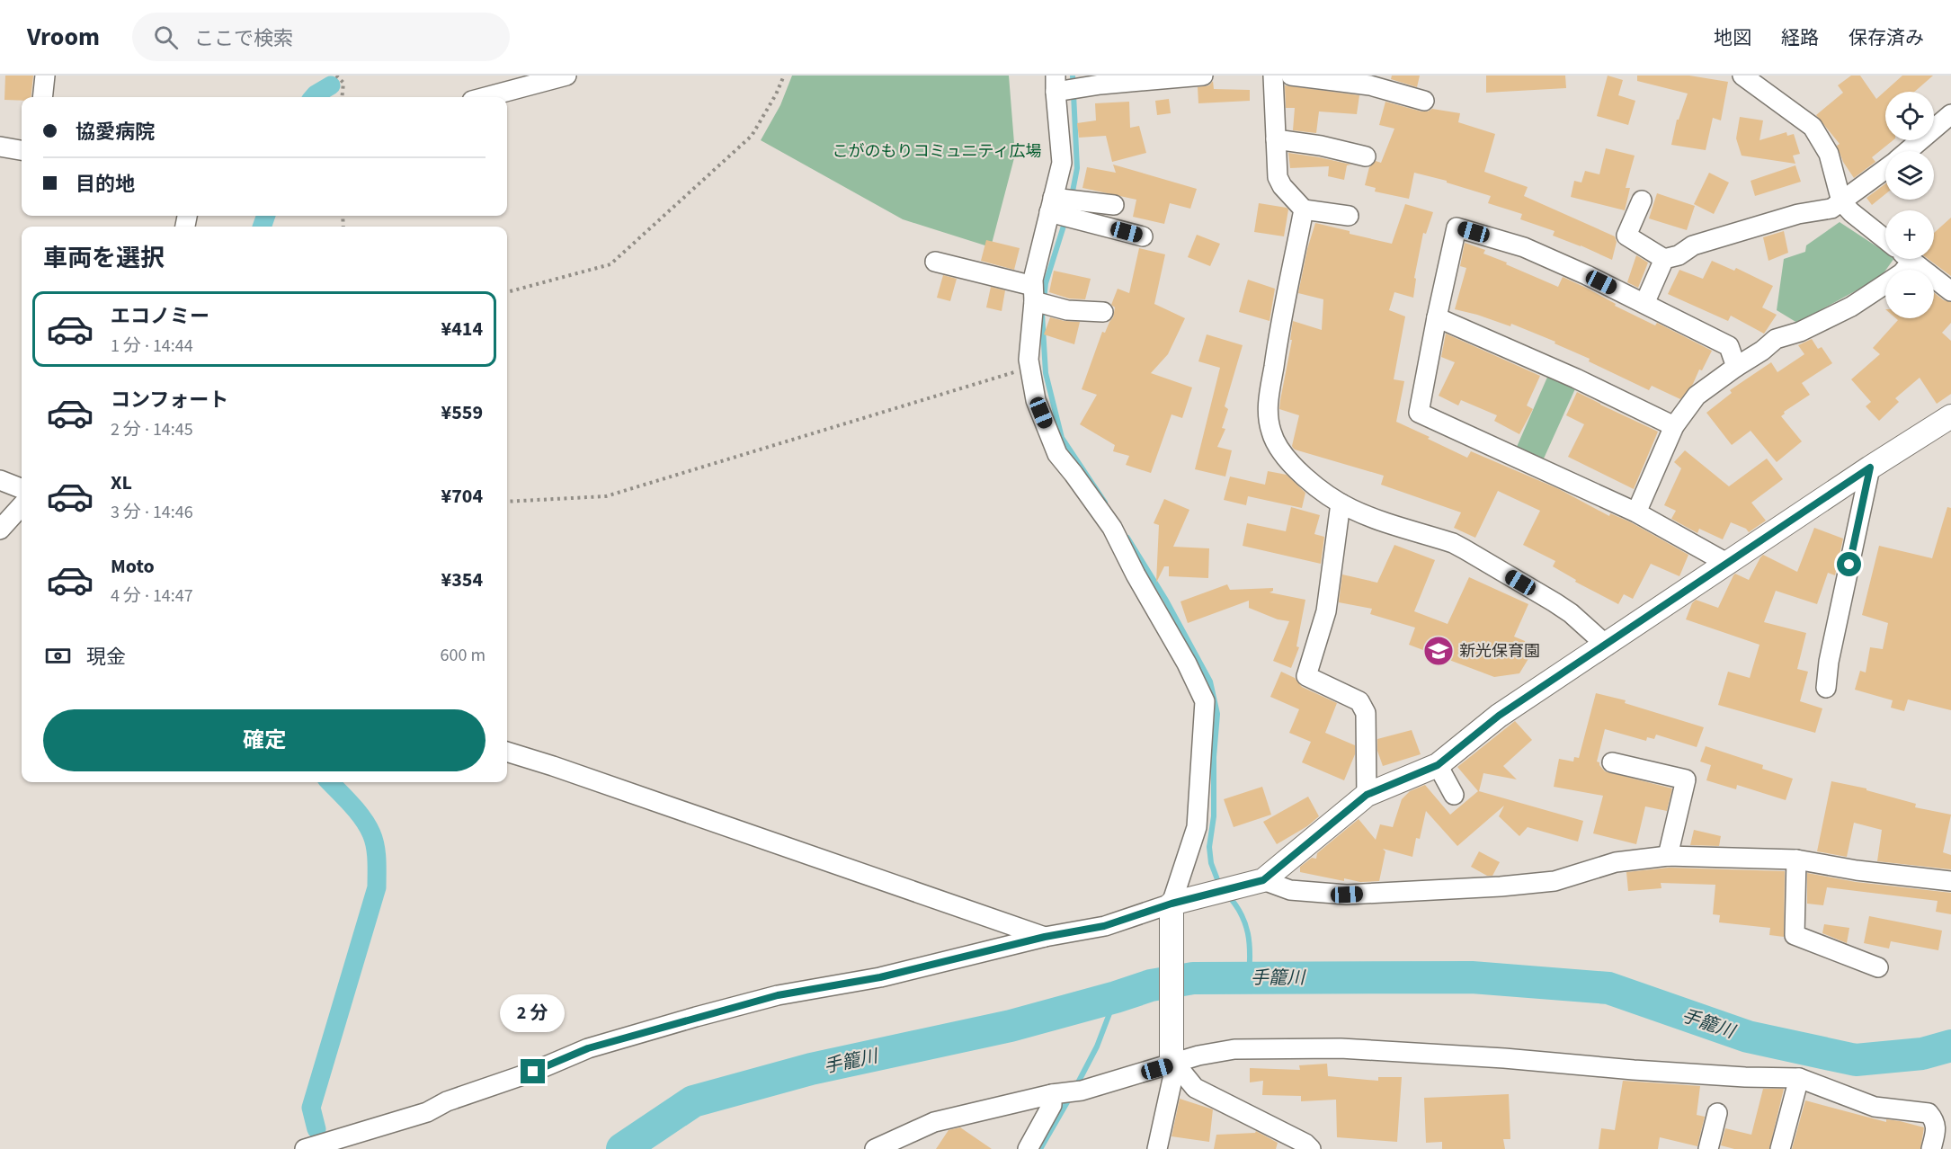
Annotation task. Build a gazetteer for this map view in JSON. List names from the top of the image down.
{
  "water": ["手籠川"],
  "parks": ["こがのもりコミュニティ広場"],
  "places": {
    "school or university": ["新光保育園"]
  },
  "page": {
    "header": "Vroom",
    "search": "ここで検索",
    "nav": ["地図", "経路", "保存済み"],
    "map_buttons": ["+", "−"],
    "banner": ["協愛病院", "目的地"],
    "heading": "車両を選択",
    "list": [
      {
        "name": "エコノミー",
        "note": "1 分 · 14:44",
        "value": "¥414"
      },
      {
        "name": "コンフォート",
        "note": "2 分 · 14:45",
        "value": "¥559"
      },
      {
        "name": "XL",
        "note": "3 分 · 14:46",
        "value": "¥704"
      },
      {
        "name": "Moto",
        "note": "4 分 · 14:47",
        "value": "¥354"
      }
    ],
    "pay": ["現金", "600 m"],
    "buttons": "確定",
    "bubble": "2 分"
  }
}
